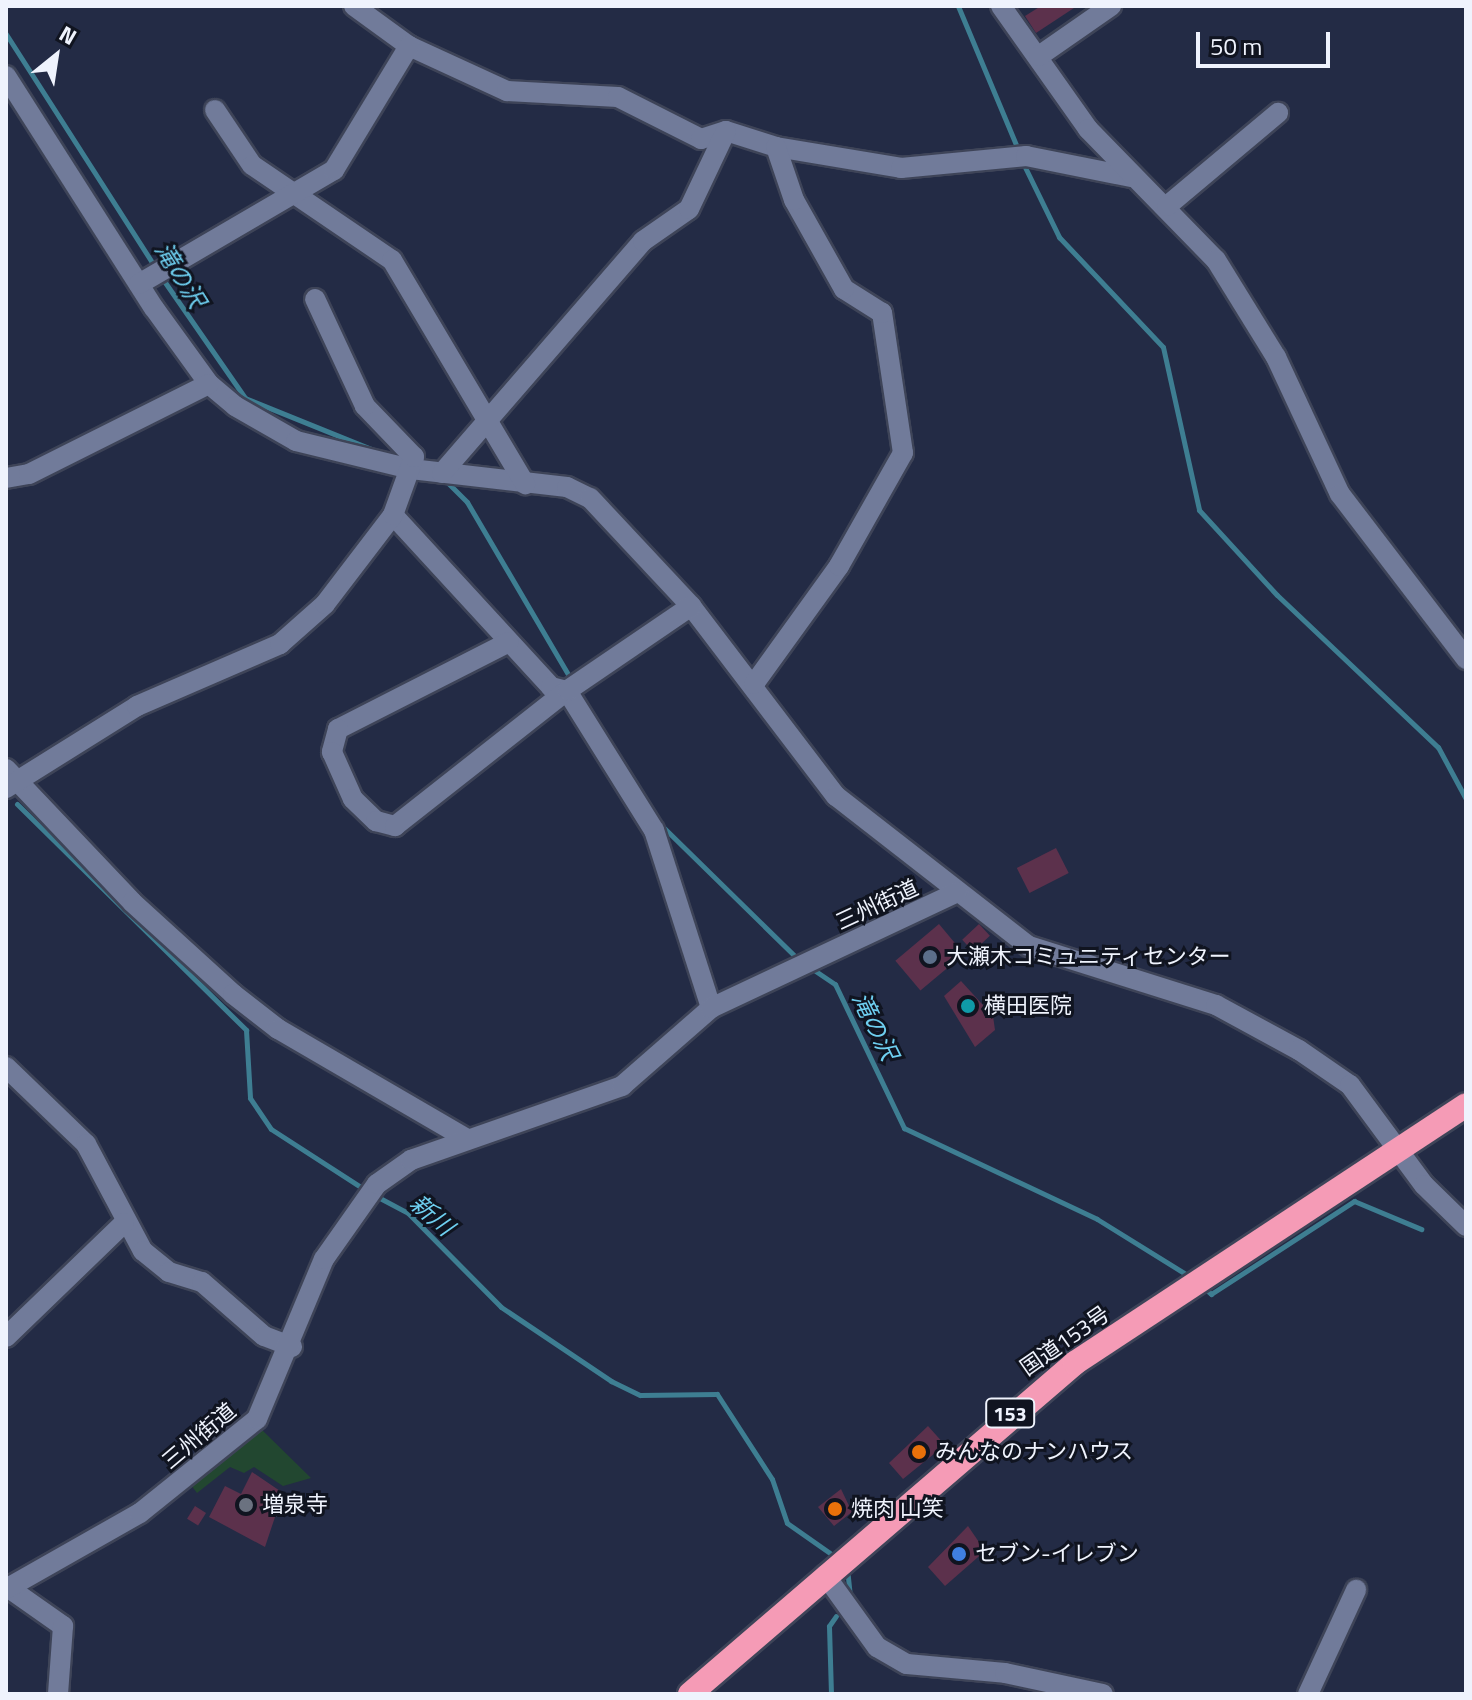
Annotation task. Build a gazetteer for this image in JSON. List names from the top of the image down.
{
  "streets": {
    "highway": ["国道153号", "153"],
    "street": ["三州街道"]
  },
  "water": ["滝の沢", "新川"],
  "places": [
    "大瀬木コミュニティセンター",
    "横田医院",
    "みんなのナンハウス",
    "増泉寺",
    "焼肉 山笑",
    "セブン-イレブン"
  ],
  "scale_bar": "50 m",
  "north": "top right"
}
